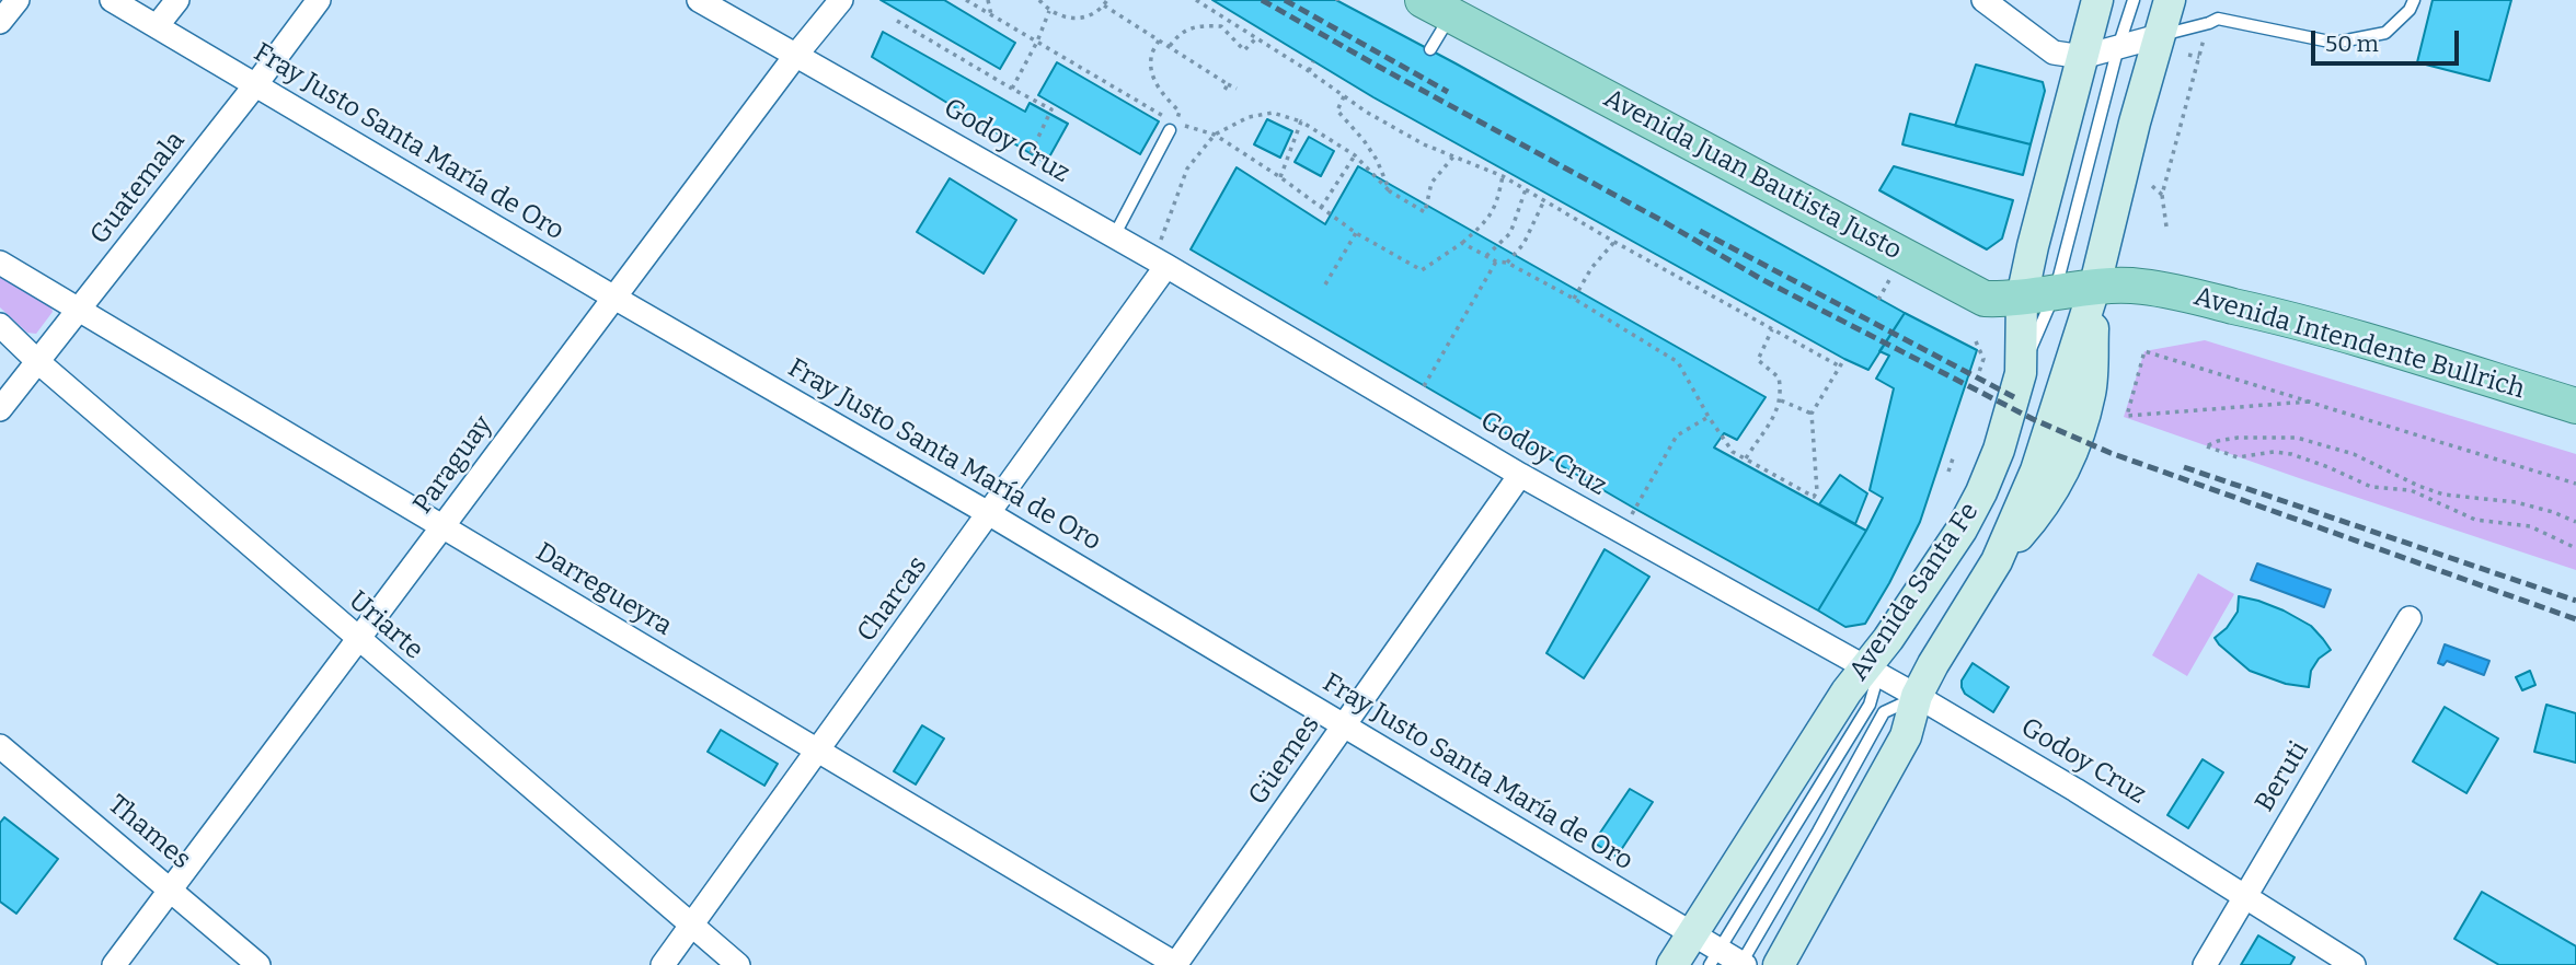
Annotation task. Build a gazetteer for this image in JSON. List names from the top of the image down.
{
  "streets": {
    "main road": ["Avenida Juan Bautista Justo", "Avenida Intendente Bullrich", "Avenida Santa Fe"],
    "street": [
      "Godoy Cruz",
      "Fray Justo Santa María de Oro",
      "Guatemala",
      "Paraguay",
      "Darregueyra",
      "Charcas",
      "Uriarte",
      "Güemes",
      "Beruti",
      "Thames"
    ]
  },
  "crossings": [
    ["Godoy Cruz", "Paraguay"],
    ["Godoy Cruz", "Avenida Santa Fe"],
    ["Godoy Cruz", "Charcas"],
    ["Godoy Cruz", "Güemes"],
    ["Godoy Cruz", "Beruti"],
    ["Fray Justo Santa María de Oro", "Guatemala"],
    ["Fray Justo Santa María de Oro", "Paraguay"],
    ["Fray Justo Santa María de Oro", "Avenida Santa Fe"],
    ["Fray Justo Santa María de Oro", "Charcas"],
    ["Fray Justo Santa María de Oro", "Güemes"],
    ["Avenida Juan Bautista Justo", "Avenida Intendente Bullrich"],
    ["Avenida Juan Bautista Justo", "Avenida Santa Fe"],
    ["Guatemala", "Darregueyra"],
    ["Guatemala", "Uriarte"],
    ["Avenida Intendente Bullrich", "Avenida Santa Fe"],
    ["Paraguay", "Darregueyra"],
    ["Paraguay", "Uriarte"],
    ["Paraguay", "Thames"],
    ["Darregueyra", "Charcas"],
    ["Darregueyra", "Güemes"],
    ["Charcas", "Uriarte"]
  ],
  "scale_bar": "50 m"
}
